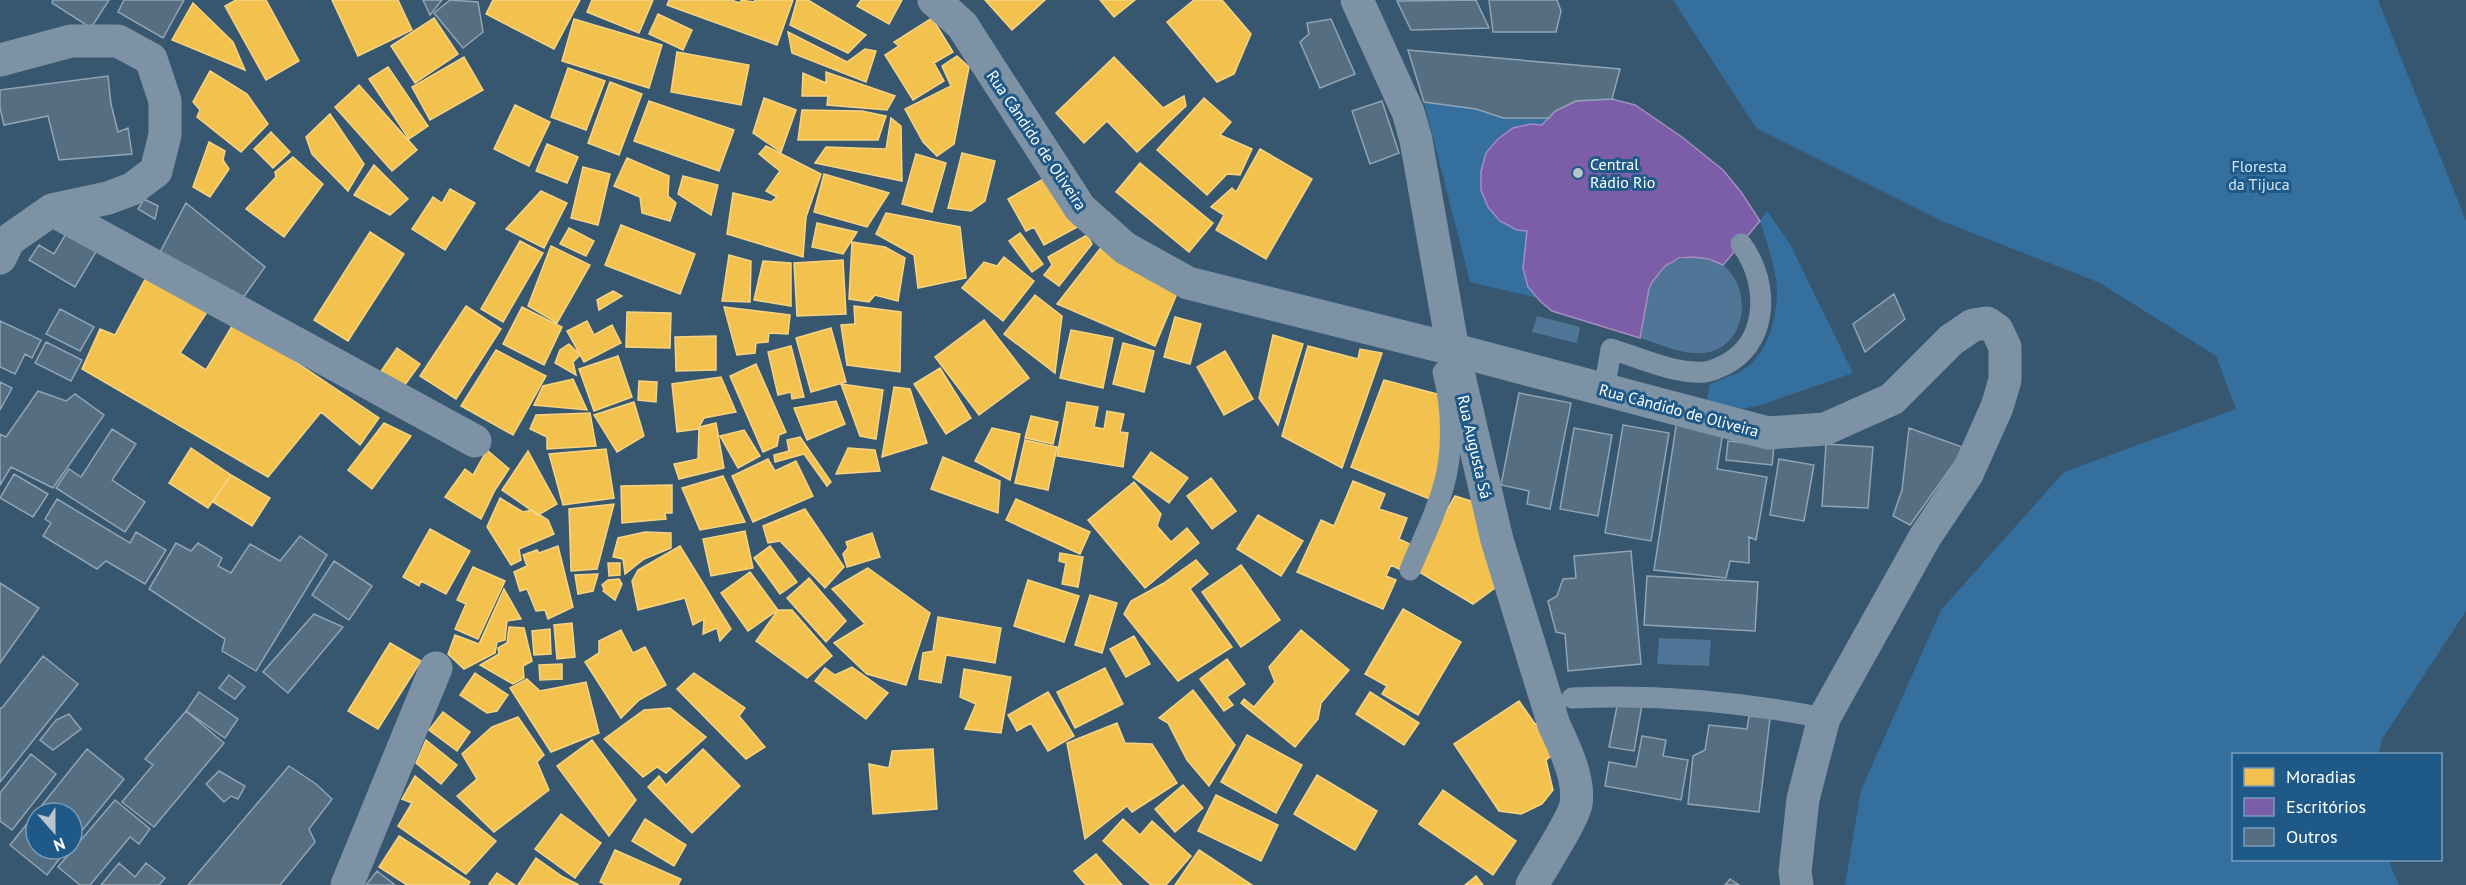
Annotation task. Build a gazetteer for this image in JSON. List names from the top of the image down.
{
  "streets": {
    "street": ["Rua Cândido de Oliveira", "Rua Augusta Sá"]
  },
  "crossings": [
    ["Rua Cândido de Oliveira", "Rua Augusta Sá"]
  ],
  "parks": ["Floresta da Tijuca"],
  "places": ["Central Rádio Rio"],
  "legend": ["Moradias", "Escritórios", "Outros"],
  "north": "bottom"
}
